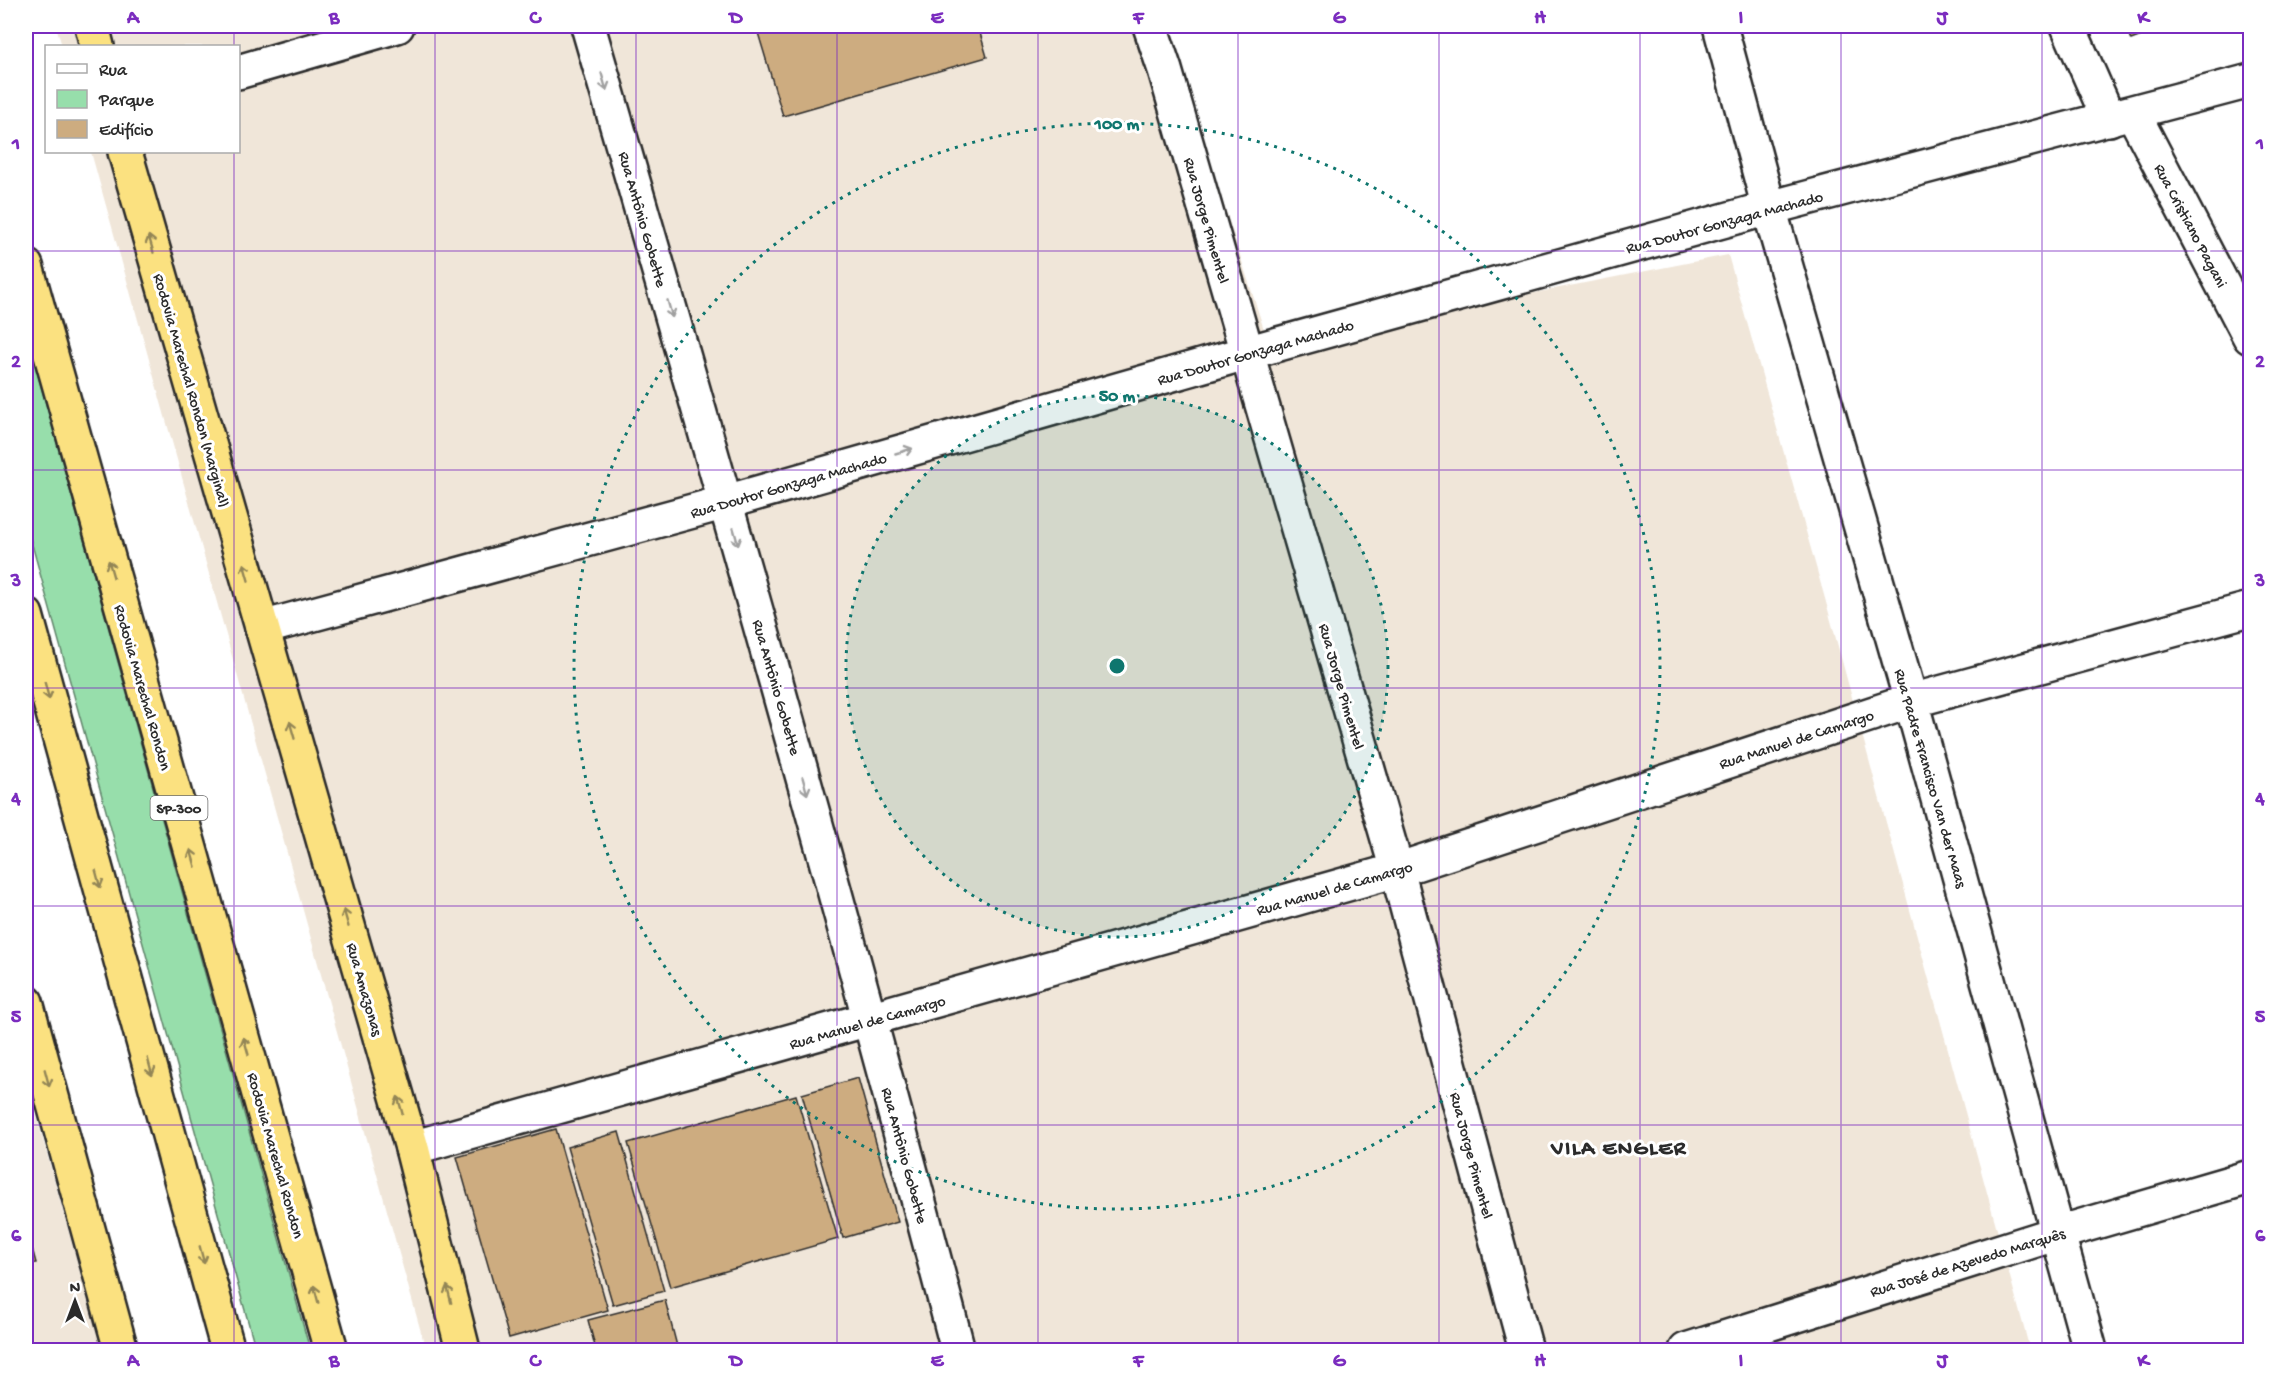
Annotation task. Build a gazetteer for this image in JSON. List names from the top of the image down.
{
  "streets": {
    "highway": [
      "Rodovia Marechal Rondon (Marginal)",
      "Rodovia Marechal Rondon",
      "SP-300",
      "Rua Amazonas"
    ],
    "street": [
      "Rua Antônio Gobette",
      "Rua Jorge Pimentel",
      "Rua Doutor Gonzaga Machado",
      "Rua Cristiano Pagani",
      "Rua Manuel de Camargo",
      "Rua Padre Francisco Van der Maas",
      "Rua José de Azevedo Marquês"
    ]
  },
  "crossings": [
    ["Rua Antônio Gobette", "Rua Doutor Gonzaga Machado"],
    ["Rua Antônio Gobette", "Rua Manuel de Camargo"],
    ["Rua Jorge Pimentel", "Rua Doutor Gonzaga Machado"],
    ["Rua Jorge Pimentel", "Rua Manuel de Camargo"],
    ["Rua Doutor Gonzaga Machado", "Rua Cristiano Pagani"],
    ["Rua Doutor Gonzaga Machado", "Rodovia Marechal Rondon (Marginal)"],
    ["Rua Doutor Gonzaga Machado", "Rua Padre Francisco Van der Maas"],
    ["Rua Doutor Gonzaga Machado", "Rua Amazonas"],
    ["Rodovia Marechal Rondon (Marginal)", "Rua Amazonas"],
    ["Rua Manuel de Camargo", "Rua Padre Francisco Van der Maas"],
    ["Rua Manuel de Camargo", "Rua Amazonas"],
    ["Rua Padre Francisco Van der Maas", "Rua José de Azevedo Marquês"]
  ],
  "one_way": ["Rua Antônio Gobette", "Rodovia Marechal Rondon (Marginal)"],
  "districts": ["VILA ENGLER"],
  "legend": ["Rua", "Parque", "Edifício"],
  "north": "top",
  "grid": {
    "columns": [
      "A",
      "B",
      "C",
      "D",
      "E",
      "F",
      "G",
      "H",
      "I",
      "J",
      "K"
    ],
    "rows": [
      "1",
      "2",
      "3",
      "4",
      "5",
      "6"
    ]
  },
  "rings": ["100 m", "50 m"]
}
